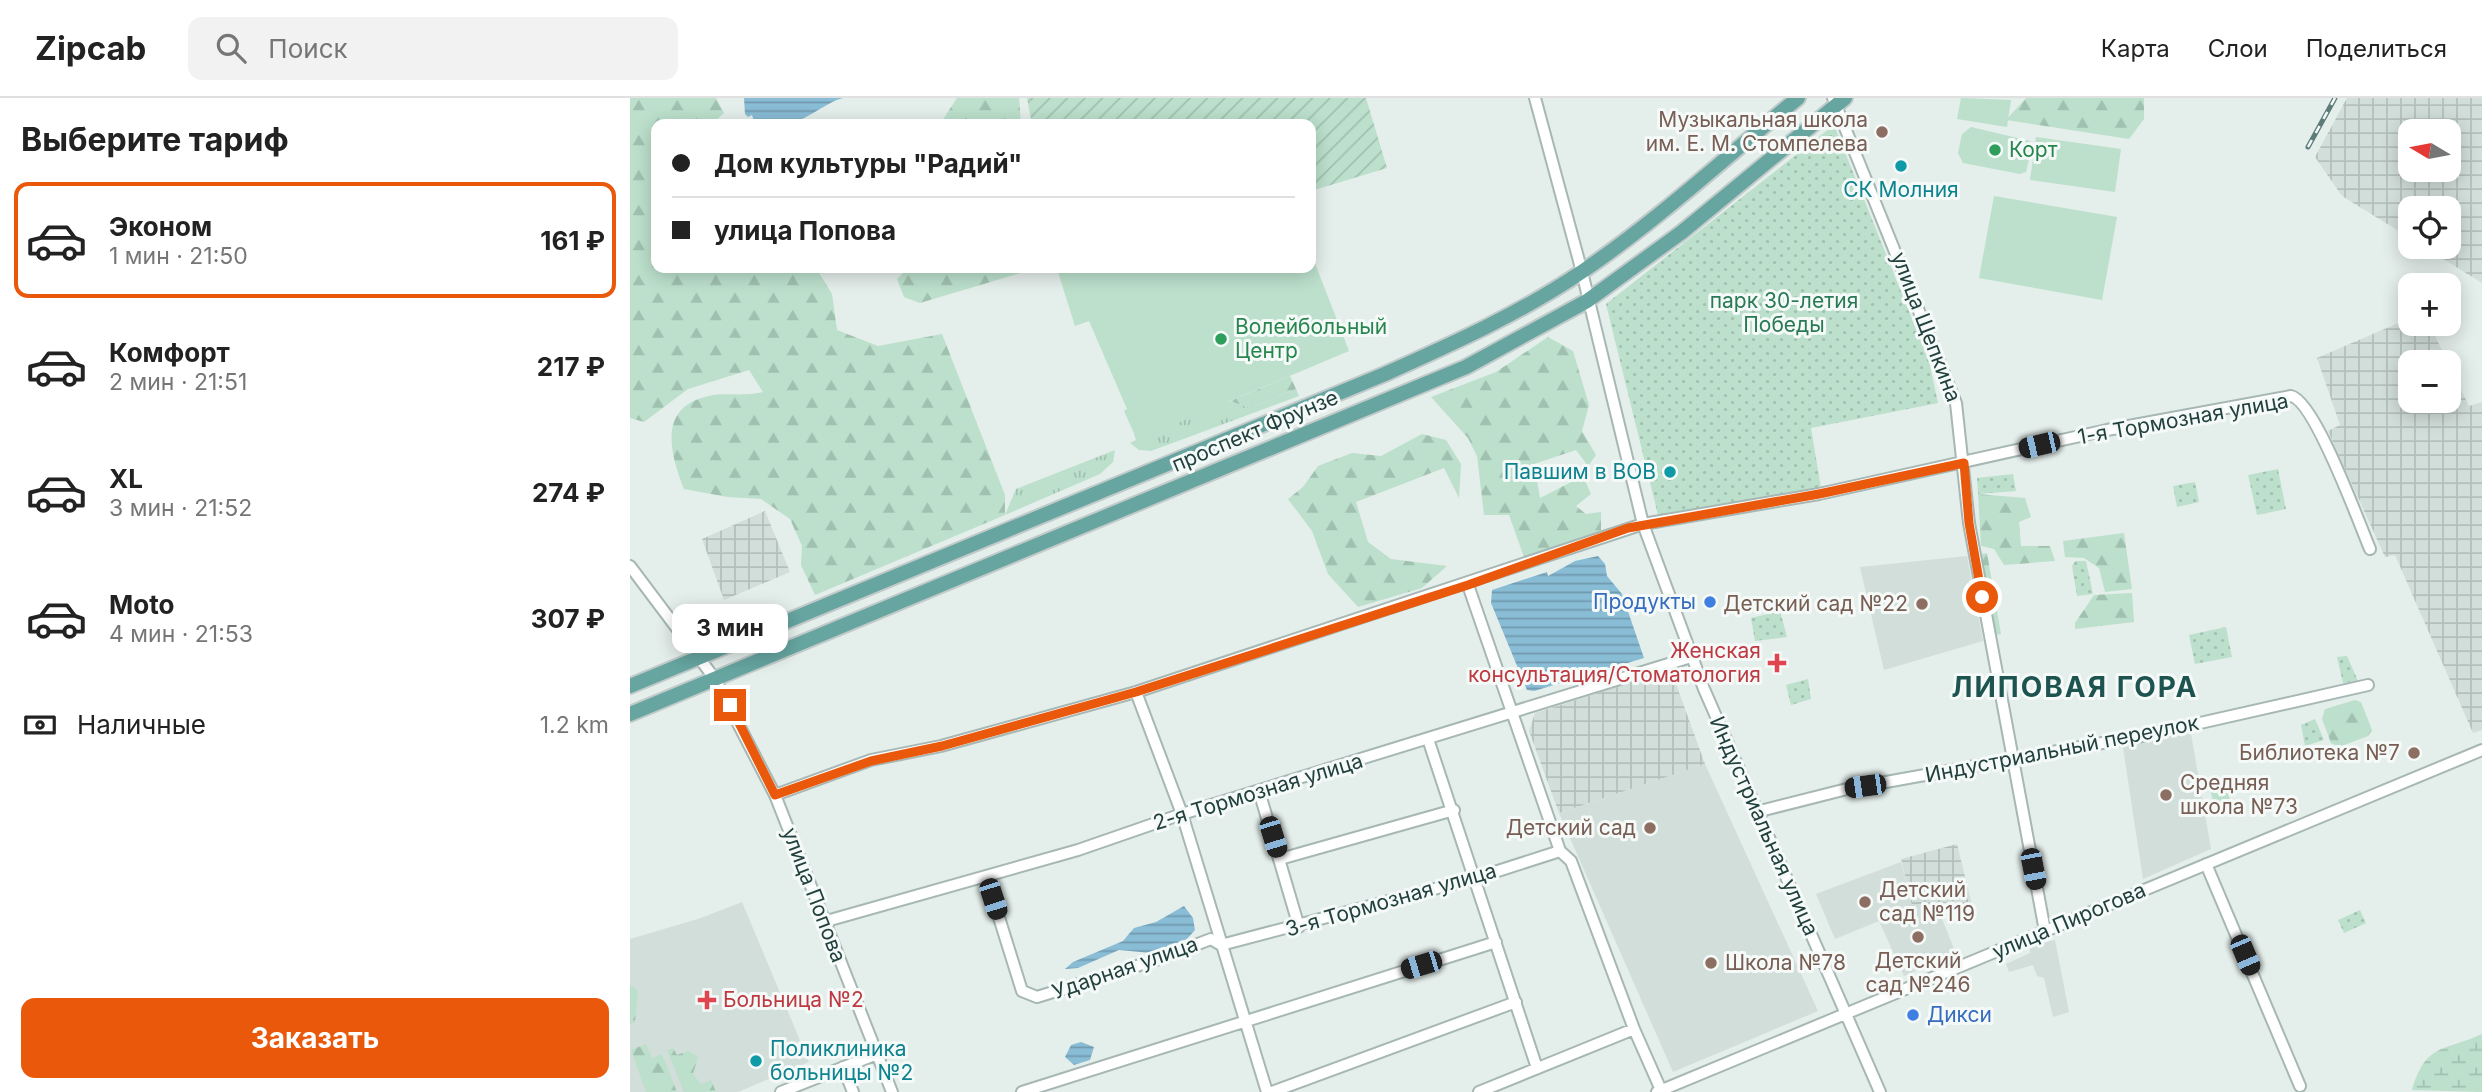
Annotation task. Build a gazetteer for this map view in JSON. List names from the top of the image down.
{
  "streets": {
    "main road": ["проспект Фрунзе"],
    "street": [
      "улица Щепкина",
      "1-я Тормозная улица",
      "Индустриальный переулок",
      "2-я Тормозная улица",
      "Индустриальная улица",
      "улица Попова",
      "3-я Тормозная улица",
      "улица Пирогова",
      "Ударная улица"
    ]
  },
  "crossings": [
    ["улица Щепкина", "1-я Тормозная улица"],
    ["улица Щепкина", "проспект Фрунзе"],
    ["улица Щепкина", "Индустриальный переулок"],
    ["улица Щепкина", "улица Пирогова"],
    ["1-я Тормозная улица", "Индустриальная улица"],
    ["1-я Тормозная улица", "улица Попова"],
    ["проспект Фрунзе", "Индустриальная улица"],
    ["проспект Фрунзе", "улица Попова"],
    ["Индустриальный переулок", "Индустриальная улица"],
    ["2-я Тормозная улица", "Индустриальная улица"],
    ["2-я Тормозная улица", "улица Попова"],
    ["2-я Тормозная улица", "Ударная улица"],
    ["Индустриальная улица", "улица Пирогова"],
    ["3-я Тормозная улица", "Ударная улица"]
  ],
  "districts": ["ЛИПОВАЯ ГОРА"],
  "parks": ["парк 30-летия Победы"],
  "places": {
    "other": [
      "Музыкальная школа им. Е. М. Стомпелева",
      "Корт",
      "СК Молния",
      "Волейбольный Центр",
      "Павшим в ВОВ",
      "Продукты",
      "Детский сад №22",
      "Библиотека №7",
      "Средняя школа №73",
      "Детский сад",
      "Детский сад №119",
      "Детский сад №246",
      "Школа №78",
      "Дикси",
      "Поликлиника больницы №2"
    ],
    "health": ["Женская консультация/Стоматология", "Больница №2"]
  },
  "north": "left",
  "page": {
    "header": "Zipcab",
    "search": "Поиск",
    "nav": ["Карта", "Слои", "Поделиться"],
    "heading": "Выберите тариф",
    "map_buttons": ["+", "−"],
    "banner": ["Дом культуры \"Радий\"", "улица Попова"],
    "list": [
      {
        "name": "Эконом",
        "note": "1 мин · 21:50",
        "value": "161 ₽"
      },
      {
        "name": "Комфорт",
        "note": "2 мин · 21:51",
        "value": "217 ₽"
      },
      {
        "name": "XL",
        "note": "3 мин · 21:52",
        "value": "274 ₽"
      },
      {
        "name": "Moto",
        "note": "4 мин · 21:53",
        "value": "307 ₽"
      }
    ],
    "bubble": "3 мин",
    "pay": ["Наличные", "1.2 km"],
    "buttons": "Заказать"
  }
}
